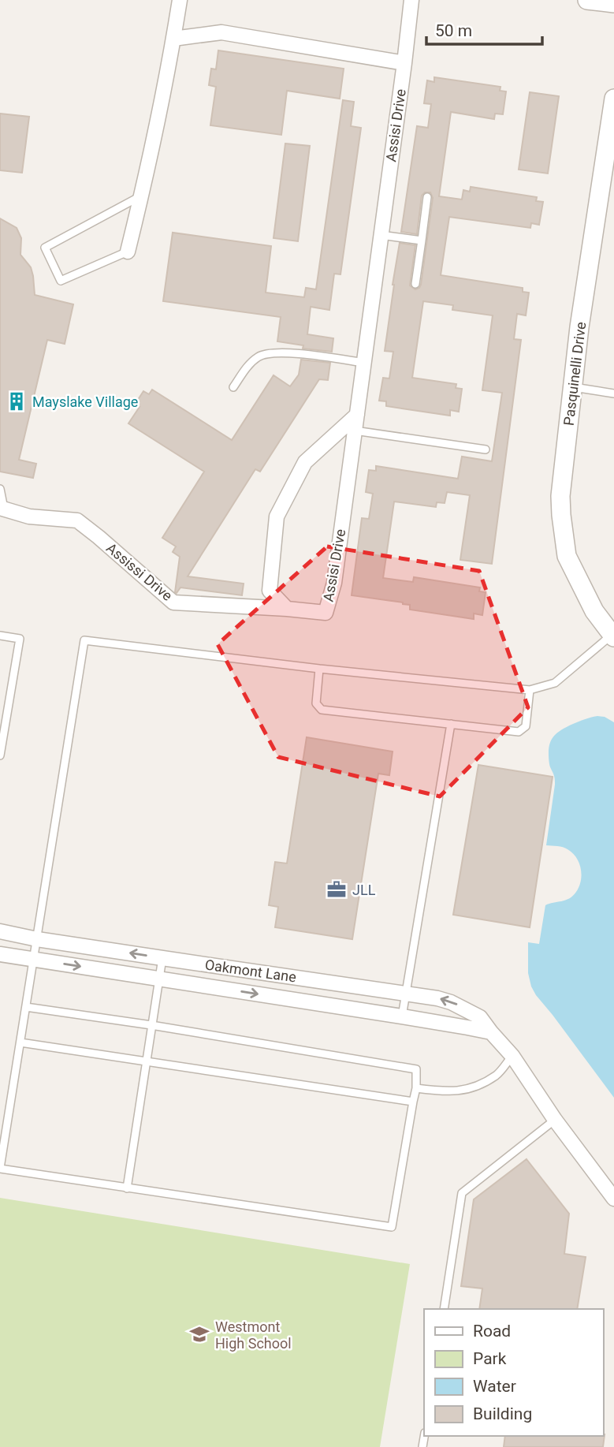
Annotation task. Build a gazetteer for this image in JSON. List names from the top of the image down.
{
  "streets": {
    "street": [
      "Assisi Drive",
      "Pasquinelli Drive",
      "Assissi Drive",
      "Oakmont Lane"
    ]
  },
  "crossings": [
    ["Assisi Drive", "Assissi Drive"]
  ],
  "places": {
    "building": ["Mayslake Village"],
    "office": ["JLL"],
    "school or university": ["Westmont High School"]
  },
  "legend": [
    "Road",
    "Park",
    "Water",
    "Building"
  ],
  "scale_bar": "50 m"
}
